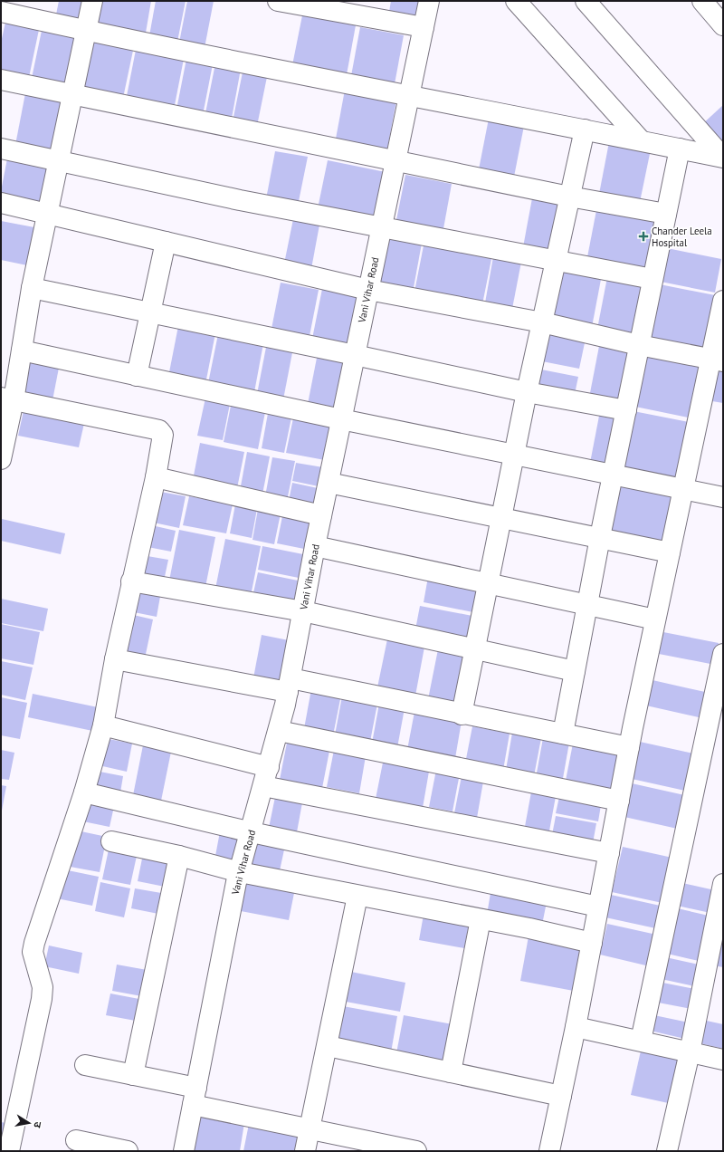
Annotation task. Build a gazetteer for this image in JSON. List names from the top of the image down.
{
  "streets": {
    "street": ["Vani Vihar Road"]
  },
  "places": {
    "health": ["Chander Leela Hospital"]
  },
  "north": "right"
}
